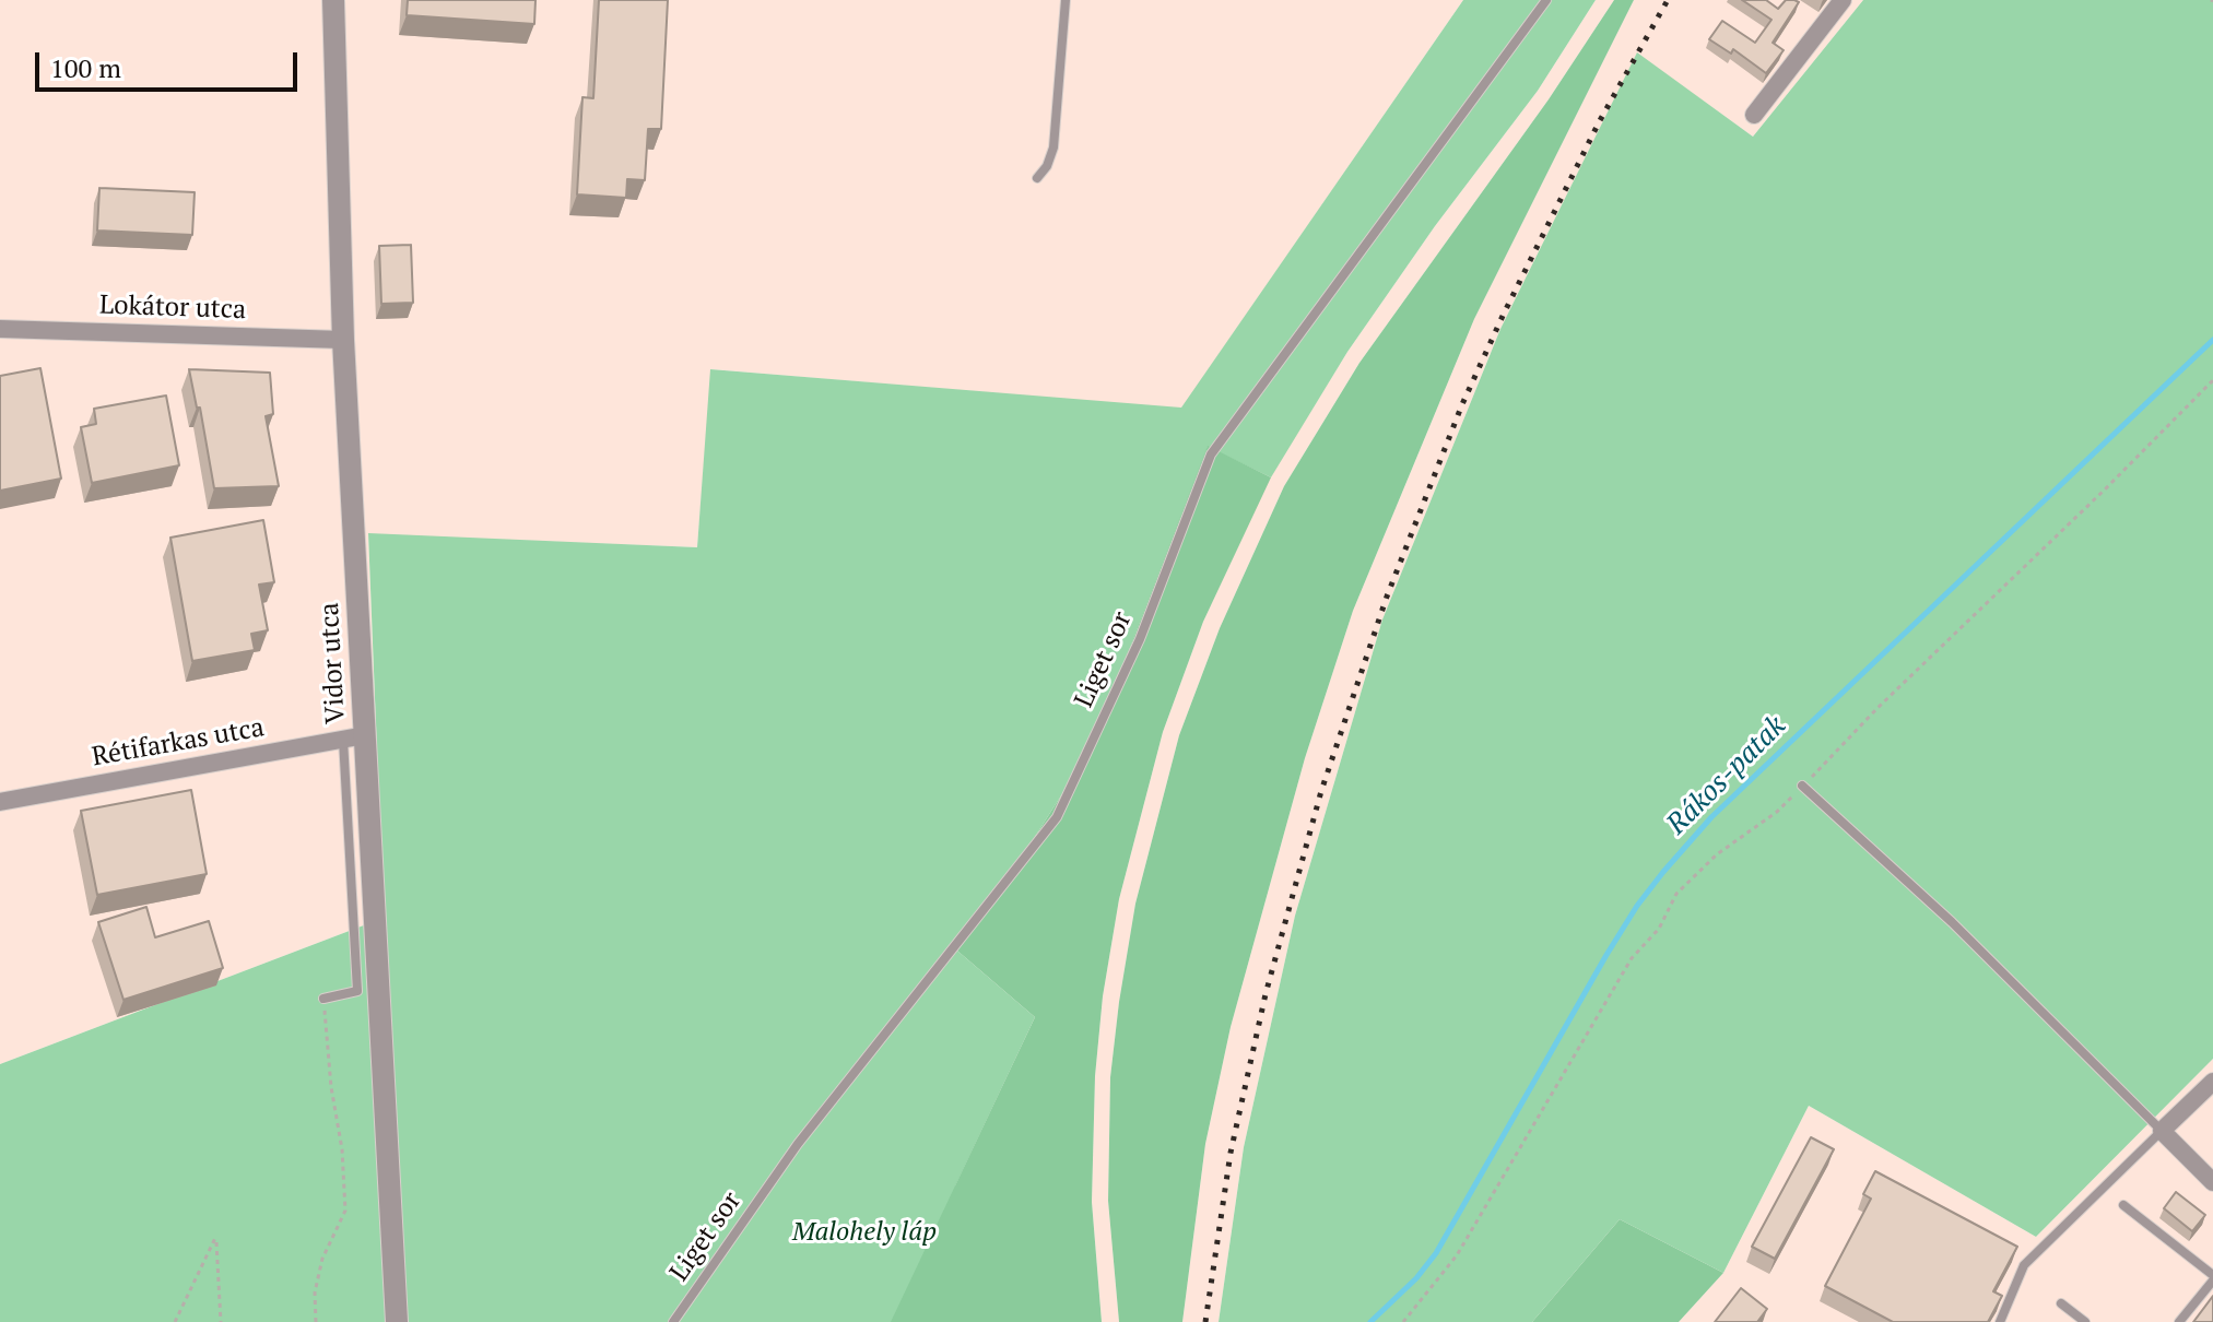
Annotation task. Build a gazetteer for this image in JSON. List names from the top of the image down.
{
  "streets": {
    "street": ["Lokátor utca", "Vidor utca", "Rétifarkas utca"],
    "lane": ["Liget sor"]
  },
  "crossings": [
    ["Lokátor utca", "Vidor utca"],
    ["Vidor utca", "Rétifarkas utca"]
  ],
  "water": ["Rákos-patak"],
  "parks": ["Malohely láp"],
  "scale_bar": "100 m"
}
